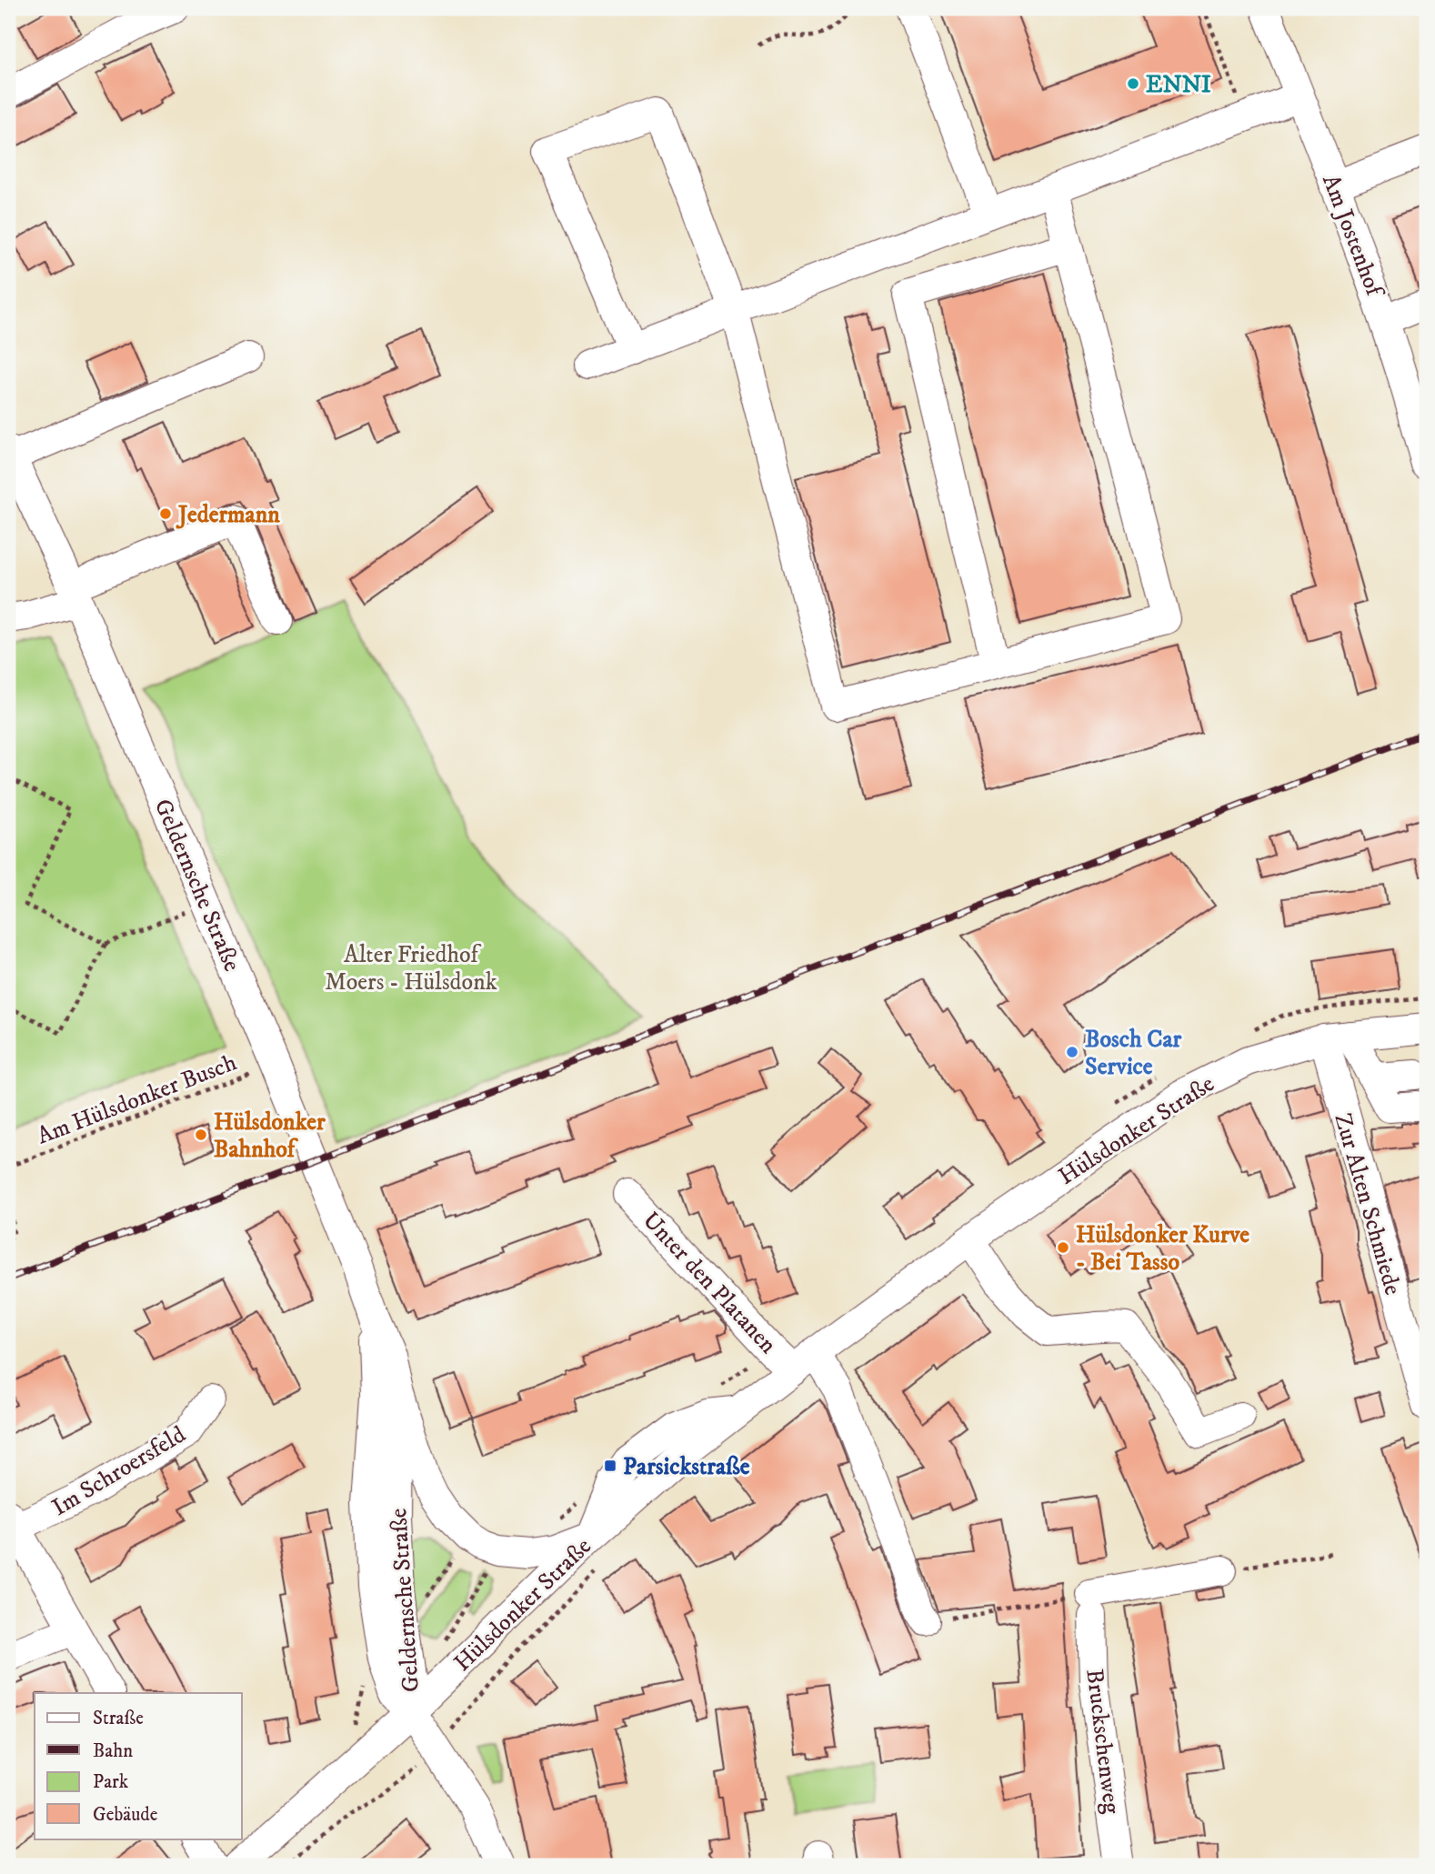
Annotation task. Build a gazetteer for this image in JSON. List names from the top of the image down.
{
  "streets": {
    "street": [
      "Am Jostenhof",
      "Geldernsche Straße",
      "Hülsdonker Straße",
      "Zur Alten Schmiede",
      "Unter den Platanen",
      "Im Schroersfeld",
      "Bruckschenweg"
    ],
    "path": ["Am Hülsdonker Busch"]
  },
  "crossings": [
    ["Geldernsche Straße", "Am Hülsdonker Busch"],
    ["Geldernsche Straße", "Hülsdonker Straße"],
    ["Hülsdonker Straße", "Zur Alten Schmiede"],
    ["Hülsdonker Straße", "Unter den Platanen"]
  ],
  "parks": ["Alter Friedhof Moers - Hülsdonk"],
  "places": {
    "other": [
      "ENNI",
      "Jedermann",
      "Bosch Car Service",
      "Hülsdonker Bahnhof",
      "Hülsdonker Kurve - Bei Tasso"
    ],
    "transit": ["Parsickstraße"]
  },
  "legend": [
    "Straße",
    "Bahn",
    "Park",
    "Gebäude"
  ]
}
